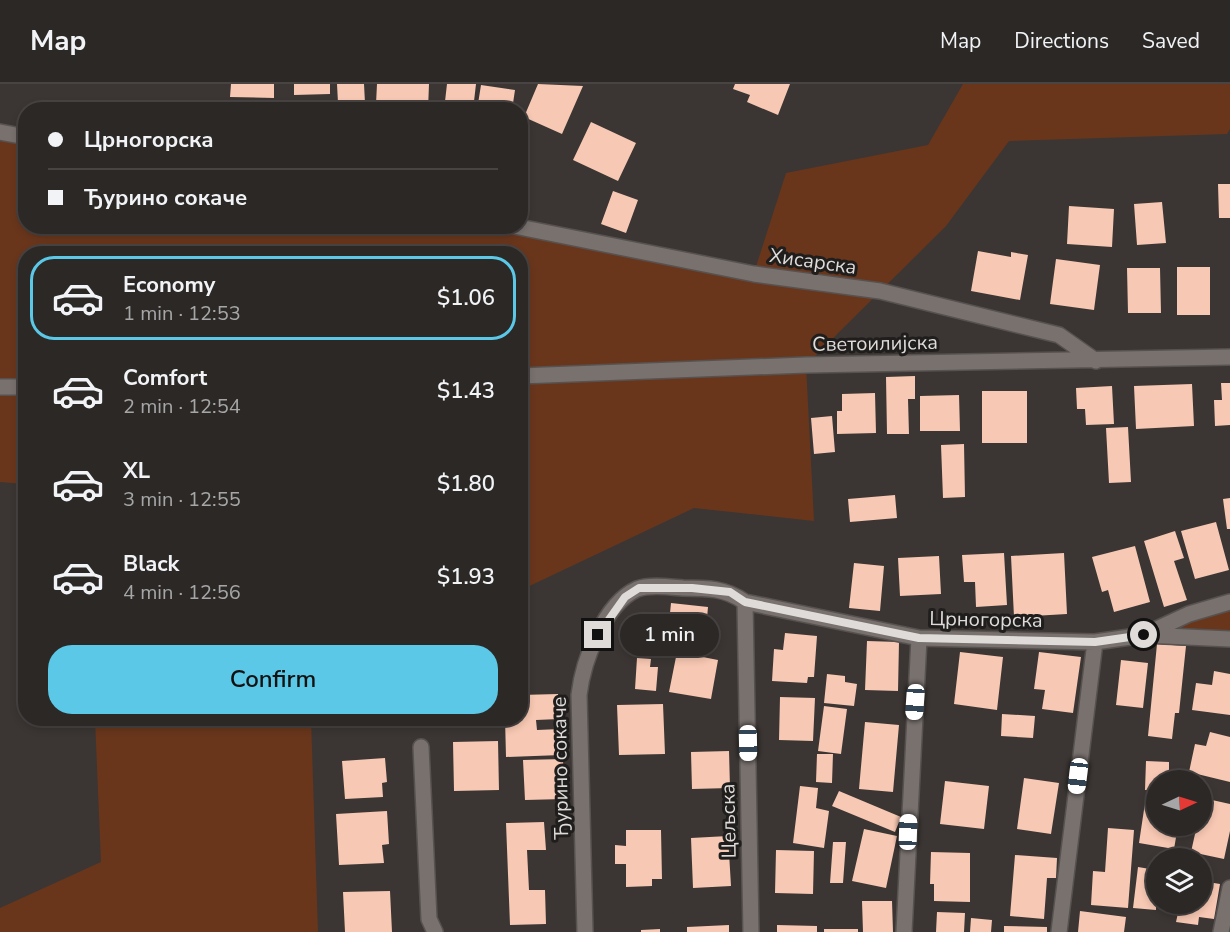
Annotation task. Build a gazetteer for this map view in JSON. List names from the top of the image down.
{
  "streets": {
    "street": [
      "Хисарска",
      "Светоилијска",
      "Црногорска",
      "Ђурино сокаче",
      "Цељска"
    ]
  },
  "crossings": [
    ["Хисарска", "Светоилијска"],
    ["Црногорска", "Ђурино сокаче"],
    ["Црногорска", "Цељска"],
    ["Ђурино сокаче", "Цељска"]
  ],
  "north": "right",
  "page": {
    "header": "Map",
    "nav": ["Map", "Directions", "Saved"],
    "banner": ["Црногорска", "Ђурино сокаче"],
    "list": [
      {
        "name": "Economy",
        "note": "1 min · 12:53",
        "value": "$1.06"
      },
      {
        "name": "Comfort",
        "note": "2 min · 12:54",
        "value": "$1.43"
      },
      {
        "name": "XL",
        "note": "3 min · 12:55",
        "value": "$1.80"
      },
      {
        "name": "Black",
        "note": "4 min · 12:56",
        "value": "$1.93"
      }
    ],
    "bubble": "1 min",
    "buttons": "Confirm"
  }
}
